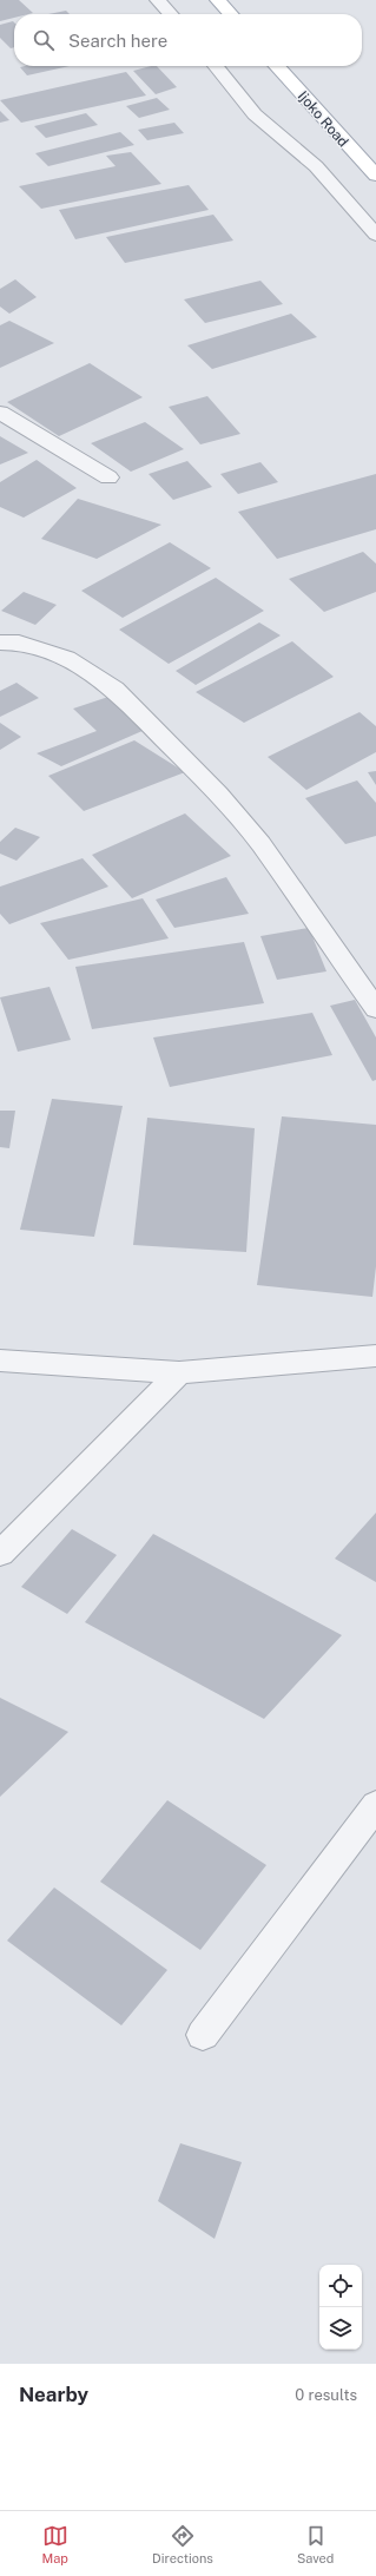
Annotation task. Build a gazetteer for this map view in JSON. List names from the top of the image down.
{
  "streets": {
    "main road": ["Ijoko Road"]
  },
  "page": {
    "search": "Search here",
    "heading": ["Nearby", "0 results"],
    "nav": ["Map", "Directions", "Saved"]
  }
}
